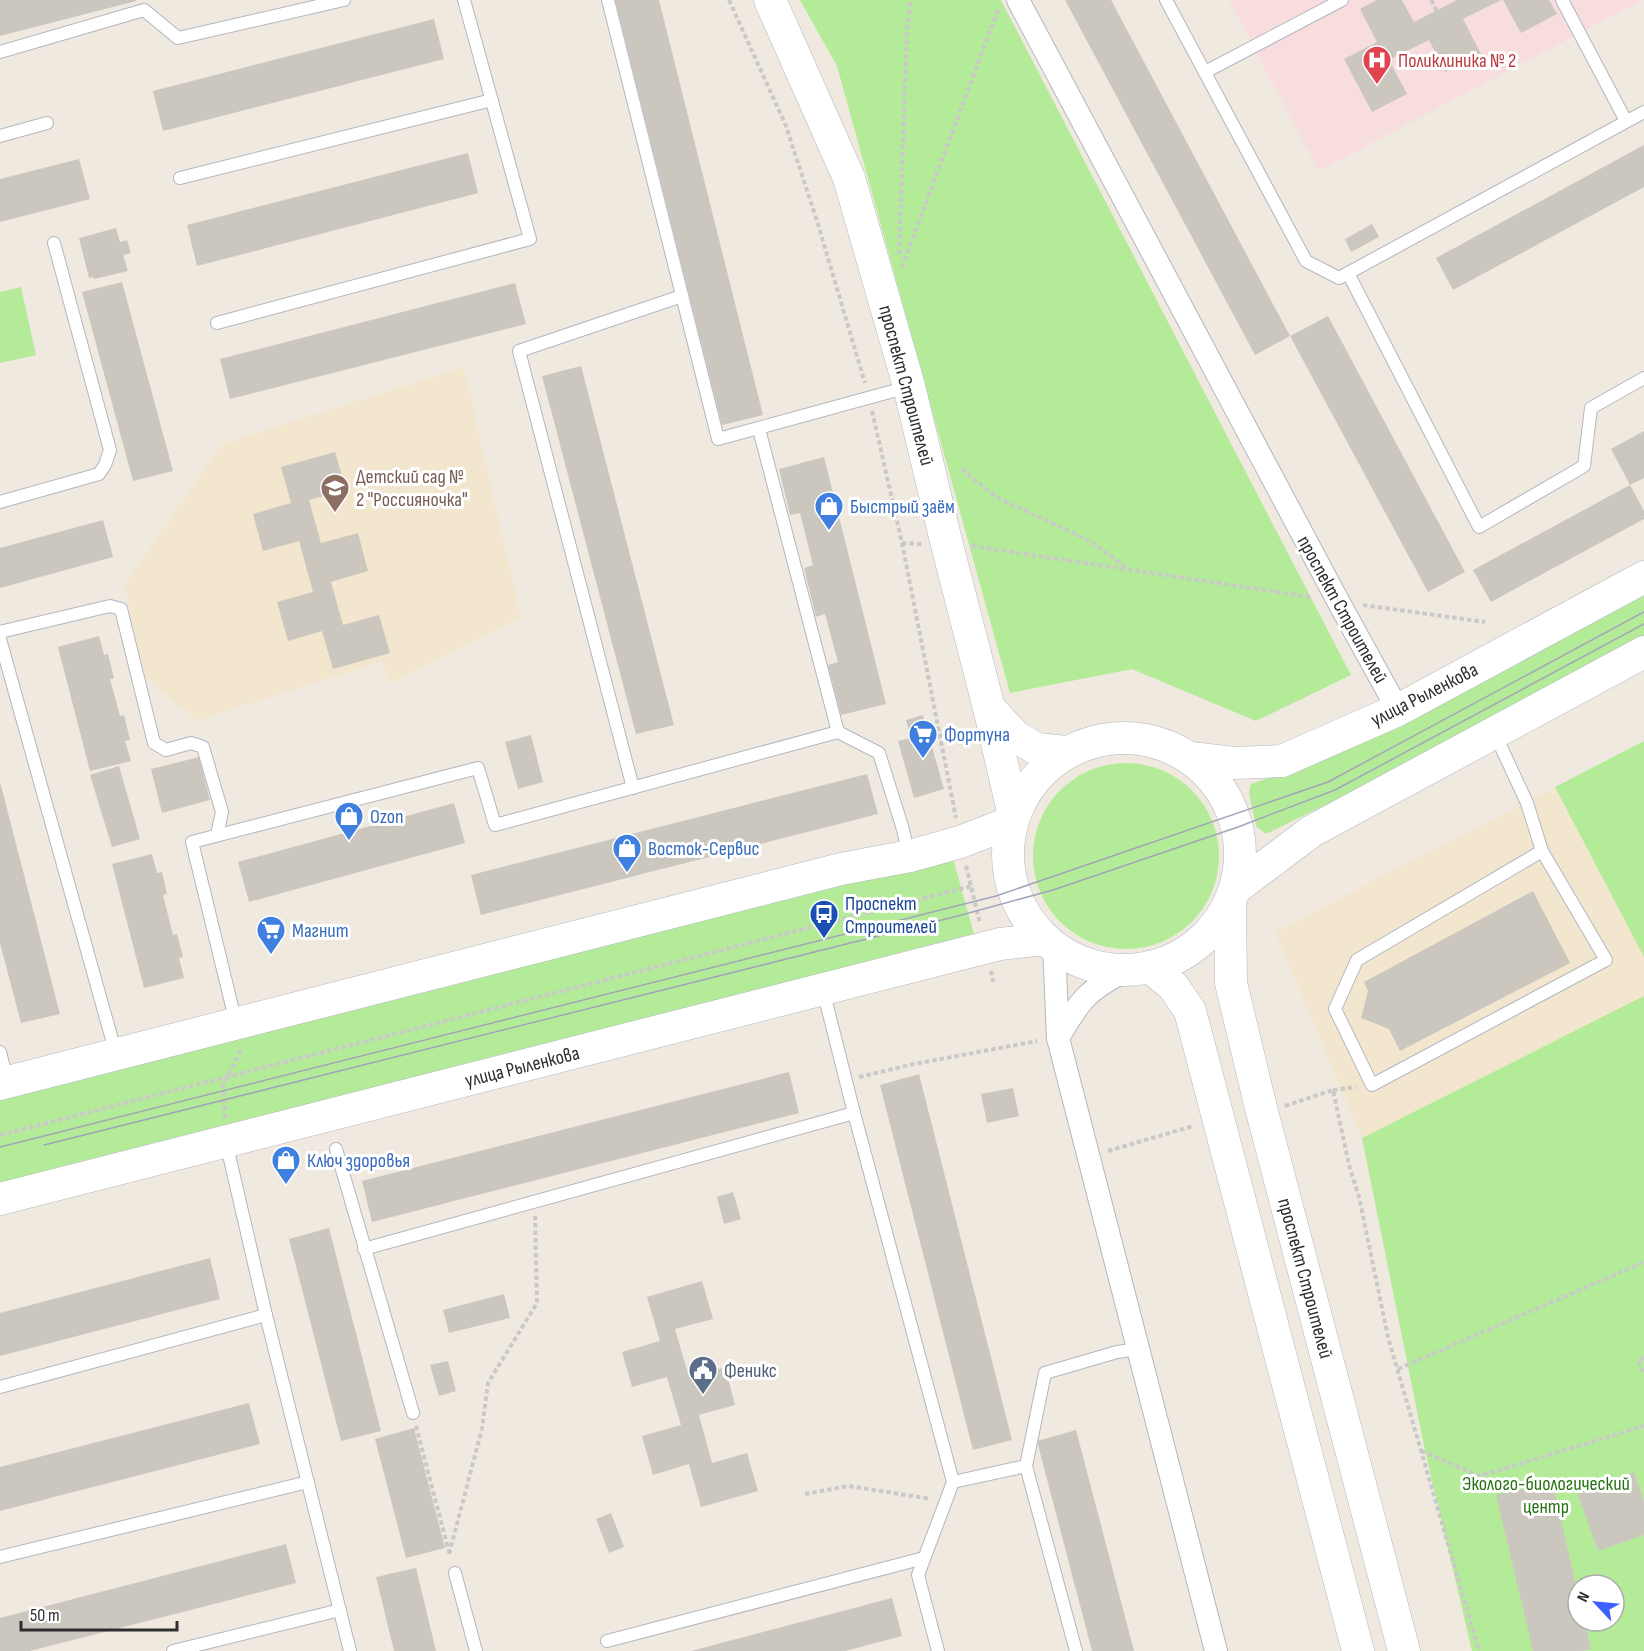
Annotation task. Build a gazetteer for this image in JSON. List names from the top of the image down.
{
  "streets": {
    "main road": ["проспект Строителей", "улица Рыленкова"]
  },
  "crossings": [
    ["проспект Строителей", "улица Рыленкова"]
  ],
  "parks": ["Эколого-биологический центр"],
  "places": {
    "hospital": ["Поликлиника № 2"],
    "school or university": ["Детский сад № 2 \"Россияночка\""],
    "shop": [
      "Быстрый заём",
      "Ozon",
      "Восток-Сервис",
      "Ключ здоровья"
    ],
    "supermarket": ["Фортуна", "Магнит"],
    "bus stop": ["Проспект Строителей"],
    "public building": ["Феникс"]
  },
  "scale_bar": "50 m",
  "north": "top left"
}
